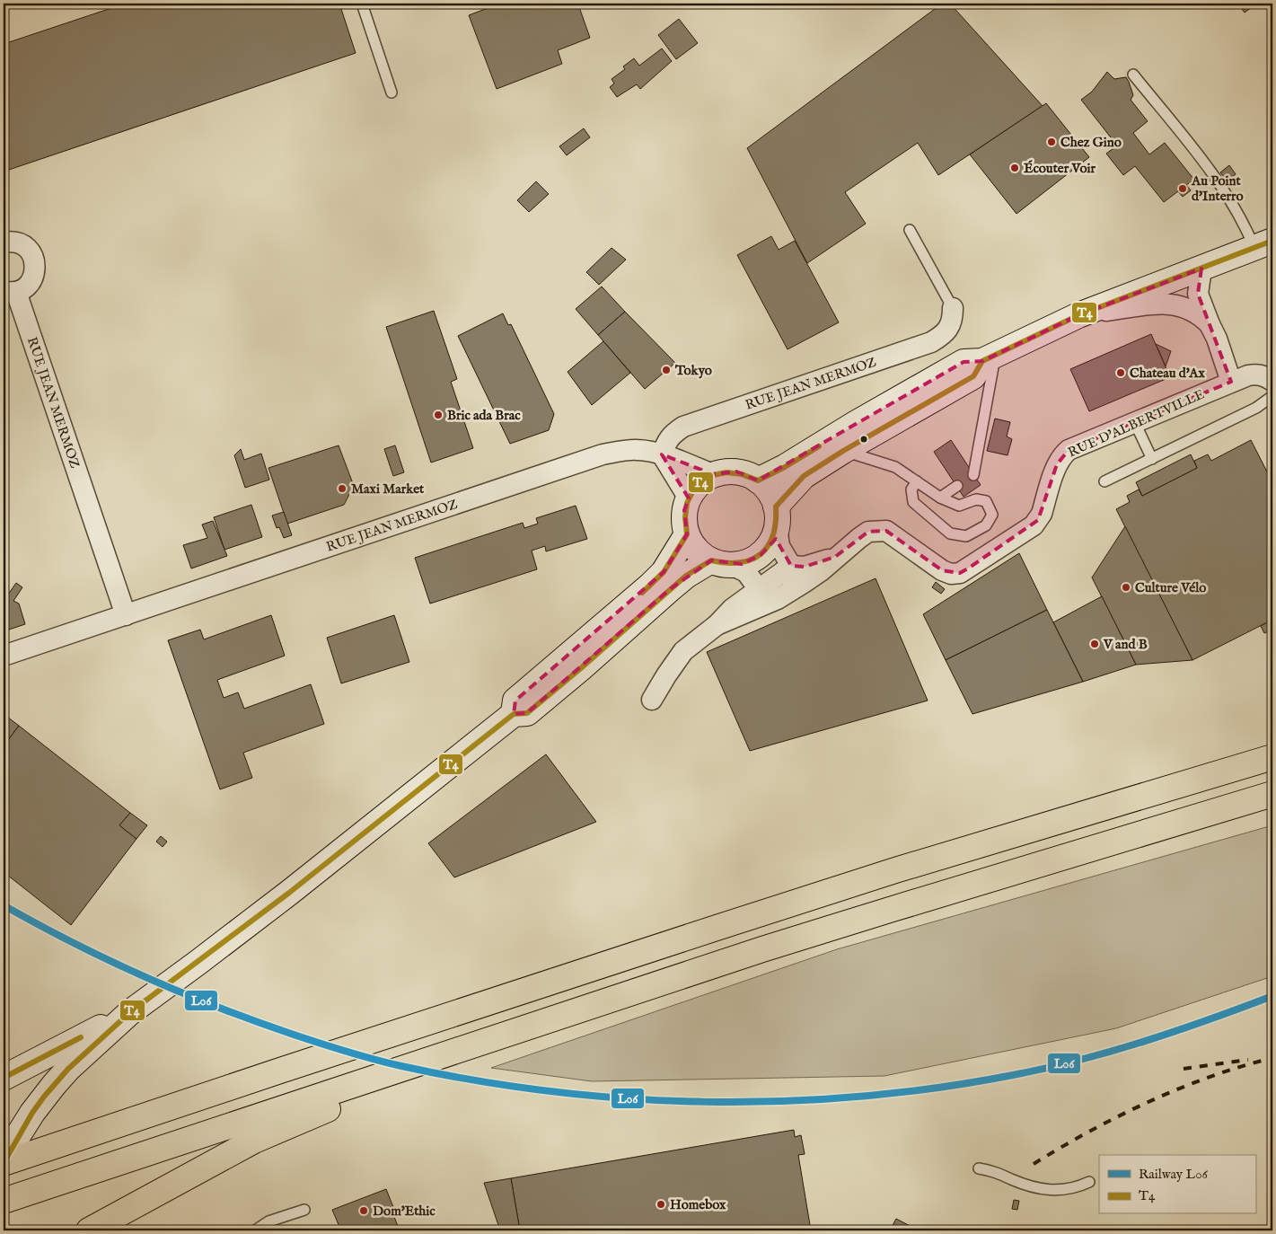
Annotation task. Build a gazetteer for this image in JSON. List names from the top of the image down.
{
  "streets": {
    "street": ["RUE JEAN MERMOZ", "RUE D'ALBERTVILLE"]
  },
  "places": [
    "Chez Gino",
    "Écouter Voir",
    "Au Point d'Interro",
    "Tokyo",
    "Chateau d'Ax",
    "Bric ada Brac",
    "Maxi Market",
    "Culture Vélo",
    "V and B",
    "Homebox",
    "Dom'Ethic"
  ],
  "lines": ["transit line T4", "rail line L06"],
  "legend": ["Railway L06", "T4"]
}
